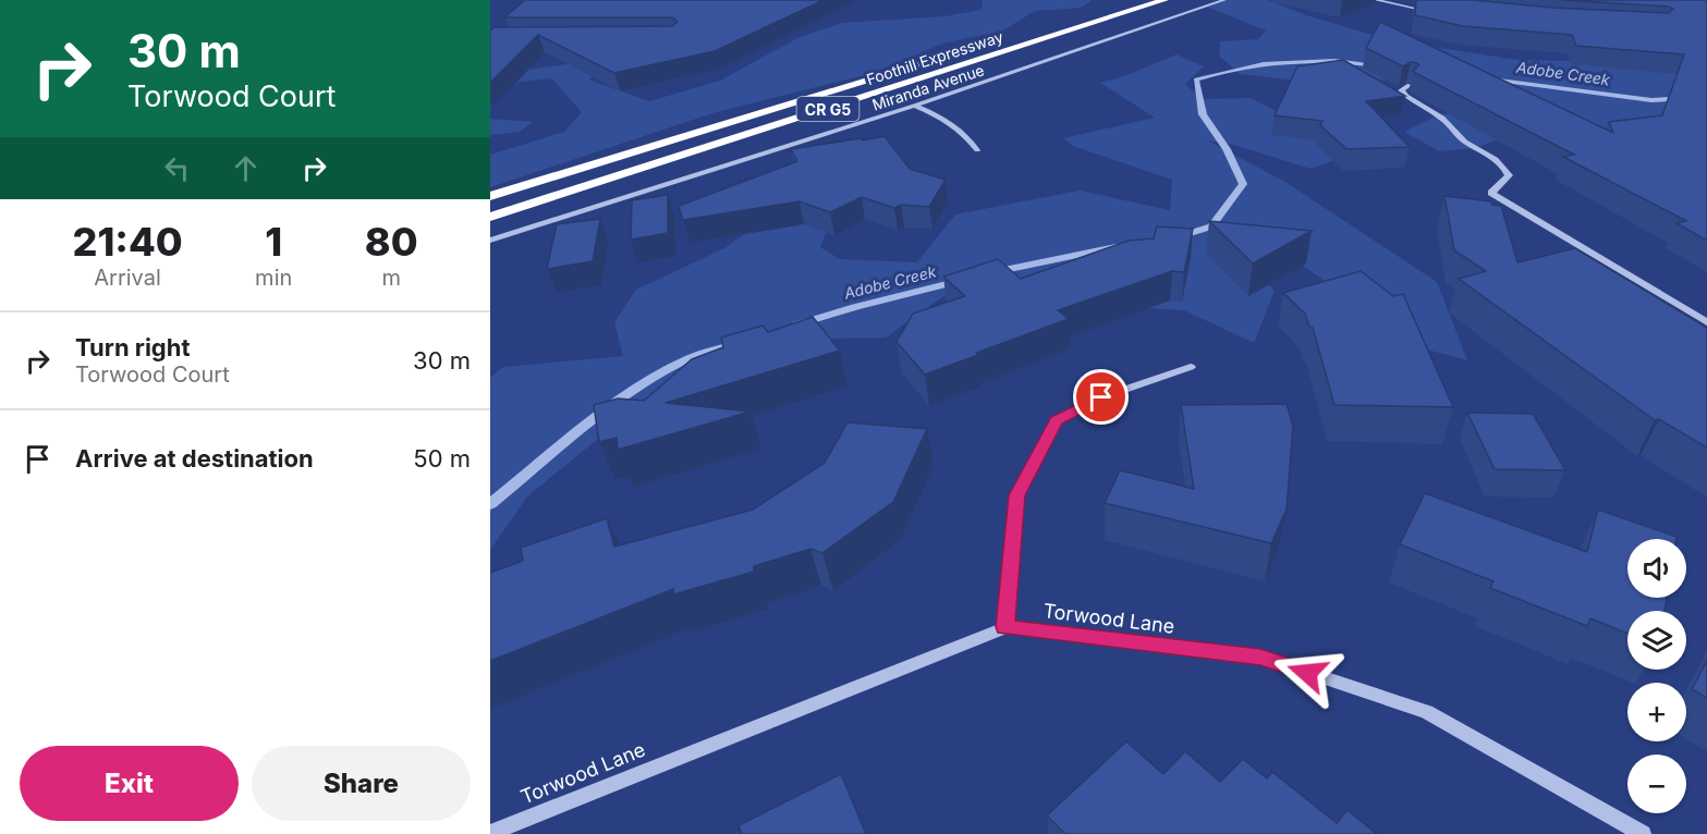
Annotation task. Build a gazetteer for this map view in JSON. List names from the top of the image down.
{
  "streets": {
    "highway": ["Foothill Expressway", "CR G5"],
    "street": ["Miranda Avenue", "Torwood Lane"]
  },
  "water": ["Adobe Creek"],
  "page": {
    "turn": ["30 m", "Torwood Court"],
    "eta": [
      "21:40",
      "Arrival",
      "1",
      "min",
      "80",
      "m"
    ],
    "list": [
      {
        "name": "Turn right",
        "note": "Torwood Court",
        "value": "30 m"
      },
      {
        "name": "Arrive at destination",
        "value": "50 m"
      }
    ],
    "map_buttons": ["+", "−"],
    "buttons": ["Exit", "Share"]
  }
}
